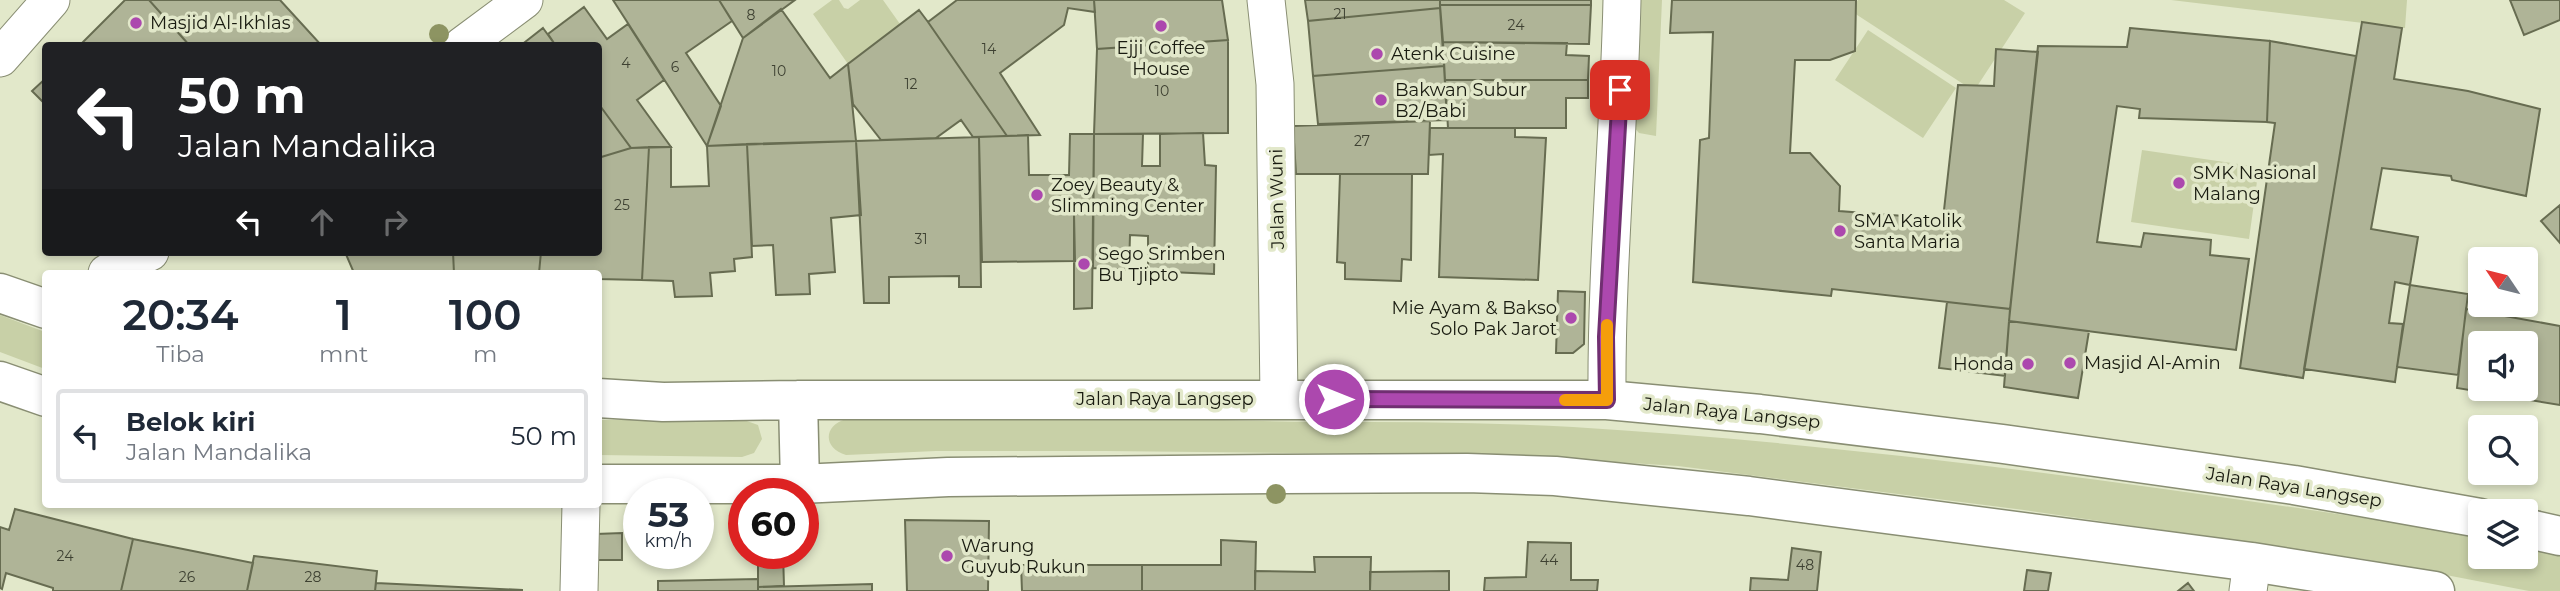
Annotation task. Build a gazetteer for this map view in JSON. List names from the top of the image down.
{
  "streets": {
    "main road": ["Jalan Raya Langsep"],
    "street": ["Jalan Wuni"]
  },
  "crossings": [
    ["Jalan Wuni", "Jalan Raya Langsep"]
  ],
  "places": [
    "Masjid Al-Ikhlas",
    "Ejji Coffee House",
    "Atenk Cuisine",
    "Bakwan Subur B2/Babi",
    "SMK Nasional Malang",
    "Zoey Beauty & Slimming Center",
    "SMA Katolik Santa Maria",
    "Sego Srimben Bu Tjipto",
    "Mie Ayam & Bakso Solo Pak Jarot",
    "Masjid Al-Amin",
    "Honda",
    "Warung Guyub Rukun"
  ],
  "house_numbers": [
    "21",
    "8",
    "24",
    "14",
    "4",
    "6",
    "10",
    "12",
    "10",
    "27",
    "25",
    "31",
    "24",
    "44",
    "48",
    "26",
    "28"
  ],
  "north": "top left",
  "page": {
    "turn": ["50 m", "Jalan Mandalika"],
    "eta": [
      "20:34",
      "Tiba",
      "1",
      "mnt",
      "100",
      "m"
    ],
    "list": [
      {
        "name": "Belok kiri",
        "note": "Jalan Mandalika",
        "value": "50 m"
      }
    ],
    "speed": "53 km/h",
    "limit": "60"
  }
}
